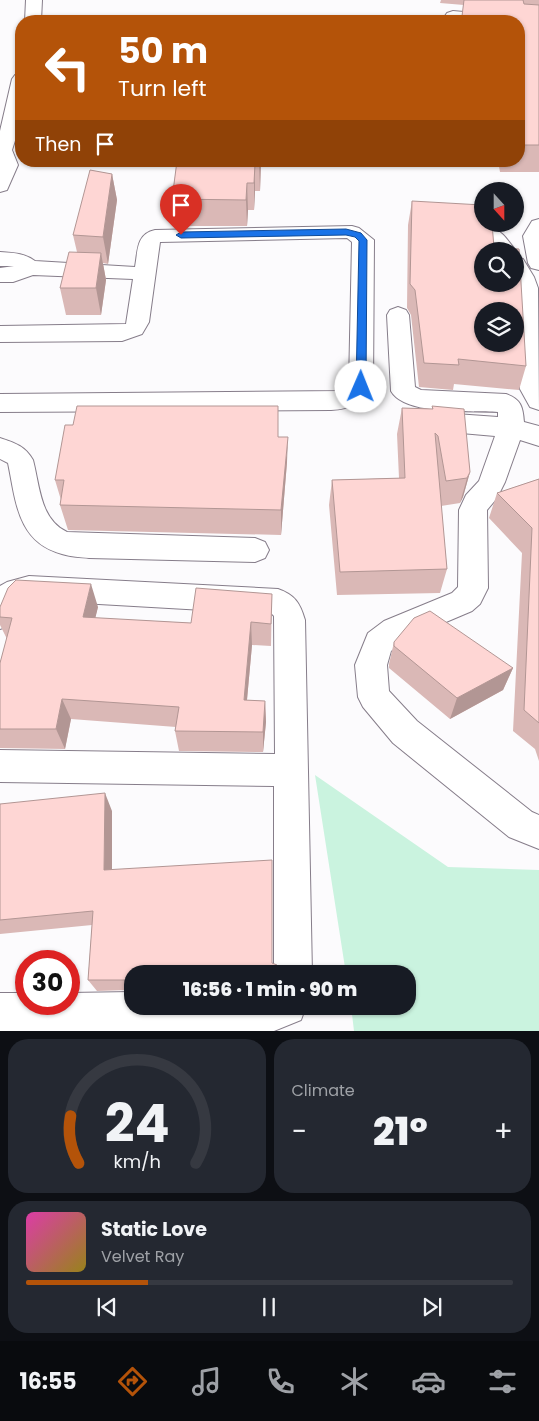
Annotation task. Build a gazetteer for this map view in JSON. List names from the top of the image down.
{
  "north": "bottom",
  "page": {
    "turn": ["50 m", "Turn left"],
    "then": "Then",
    "limit": "30",
    "trip": "16:56 · 1 min · 90 m",
    "tile": "Climate",
    "heat": ["−", "21°", "+"],
    "song": ["Static Love", "Velvet Ray"],
    "tabs": "16:55",
    "gauge": ["24", "km/h"]
  }
}
